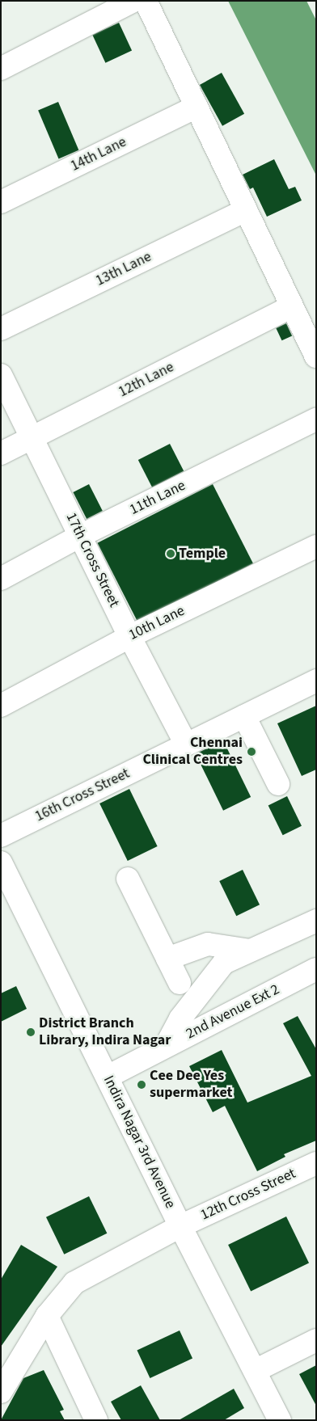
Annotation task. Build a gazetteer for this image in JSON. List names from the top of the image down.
{
  "streets": {
    "street": [
      "14th Lane",
      "13th Lane",
      "12th Lane",
      "11th Lane",
      "17th Cross Street",
      "10th Lane",
      "16th Cross Street",
      "2nd Avenue Ext 2",
      "Indira Nagar 3rd Avenue",
      "12th Cross Street"
    ]
  },
  "crossings": [
    ["12th Lane", "17th Cross Street"],
    ["11th Lane", "17th Cross Street"],
    ["17th Cross Street", "10th Lane"],
    ["17th Cross Street", "16th Cross Street"],
    ["2nd Avenue Ext 2", "Indira Nagar 3rd Avenue"],
    ["Indira Nagar 3rd Avenue", "12th Cross Street"]
  ],
  "places": [
    "Temple",
    "Chennai Clinical Centres",
    "District Branch Library, Indira Nagar",
    "Cee Dee Yes supermarket"
  ]
}
